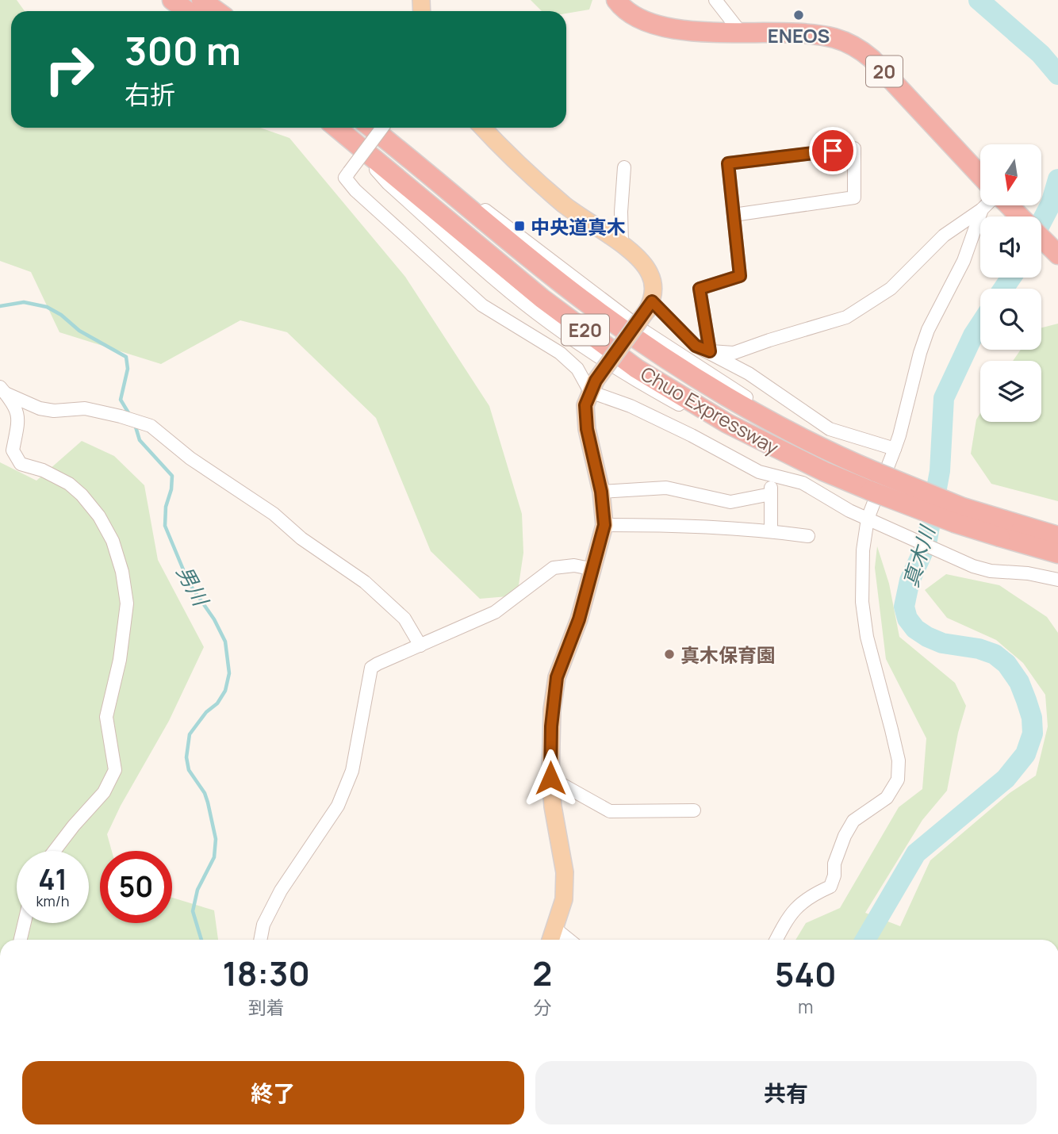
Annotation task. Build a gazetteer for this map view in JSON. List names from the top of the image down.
{
  "streets": {
    "highway": ["20", "E20", "Chuo Expressway"]
  },
  "water": ["真木川", "男川"],
  "places": {
    "other": ["ENEOS", "真木保育園"],
    "transit": ["中央道真木"]
  },
  "north": "bottom",
  "page": {
    "turn": ["300 m", "右折"],
    "speed": "41 km/h",
    "limit": "50",
    "eta": [
      "18:30",
      "到着",
      "2",
      "分",
      "540",
      "m"
    ],
    "buttons": ["終了", "共有"]
  }
}
